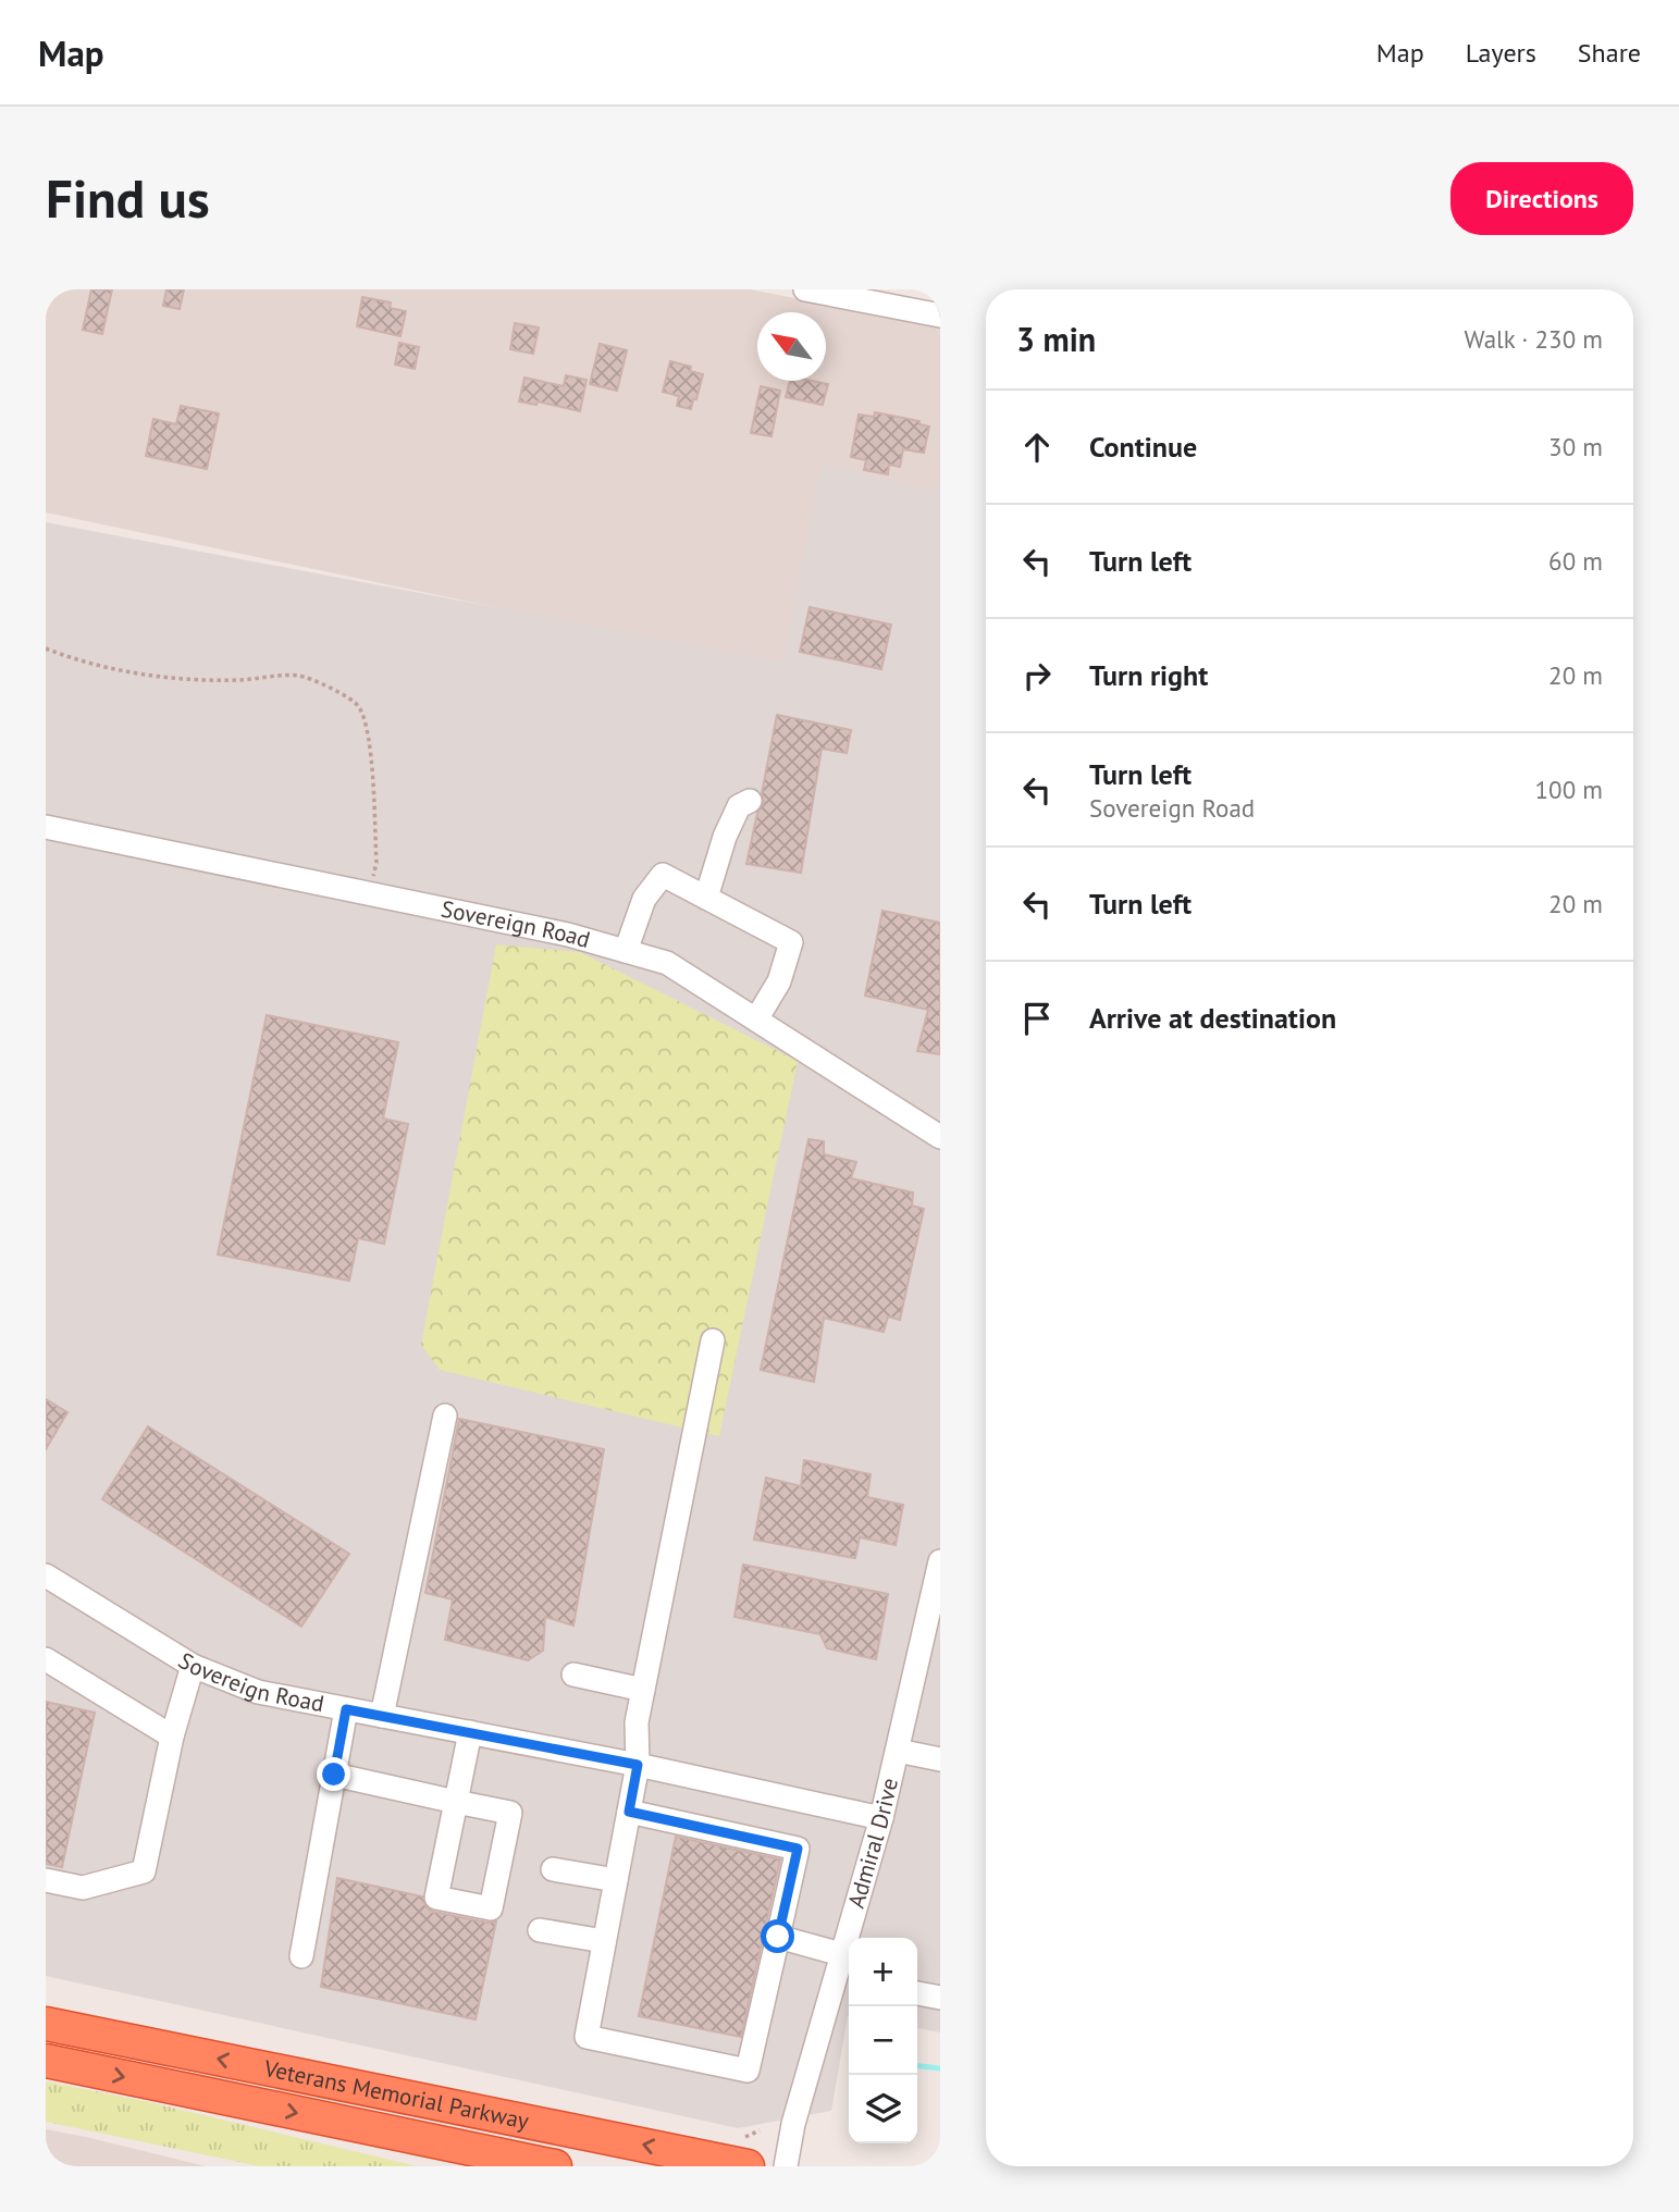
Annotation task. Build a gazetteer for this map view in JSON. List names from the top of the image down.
{
  "streets": {
    "highway": ["Veterans Memorial Parkway"],
    "street": ["Sovereign Road", "Admiral Drive"]
  },
  "crossings": [
    ["Sovereign Road", "Admiral Drive"]
  ],
  "north": "top left",
  "page": {
    "header": "Map",
    "nav": ["Map", "Layers", "Share"],
    "buttons": "Directions",
    "title": "Find us",
    "heading": ["3 min", "Walk · 230 m"],
    "list": [
      ["Continue", "30 m"],
      ["Turn left", "60 m"],
      ["Turn right", "20 m"],
      ["Turn left", "Sovereign Road", "100 m"],
      ["Turn left", "20 m"],
      "Arrive at destination"
    ],
    "map_buttons": ["+", "−"]
  }
}
